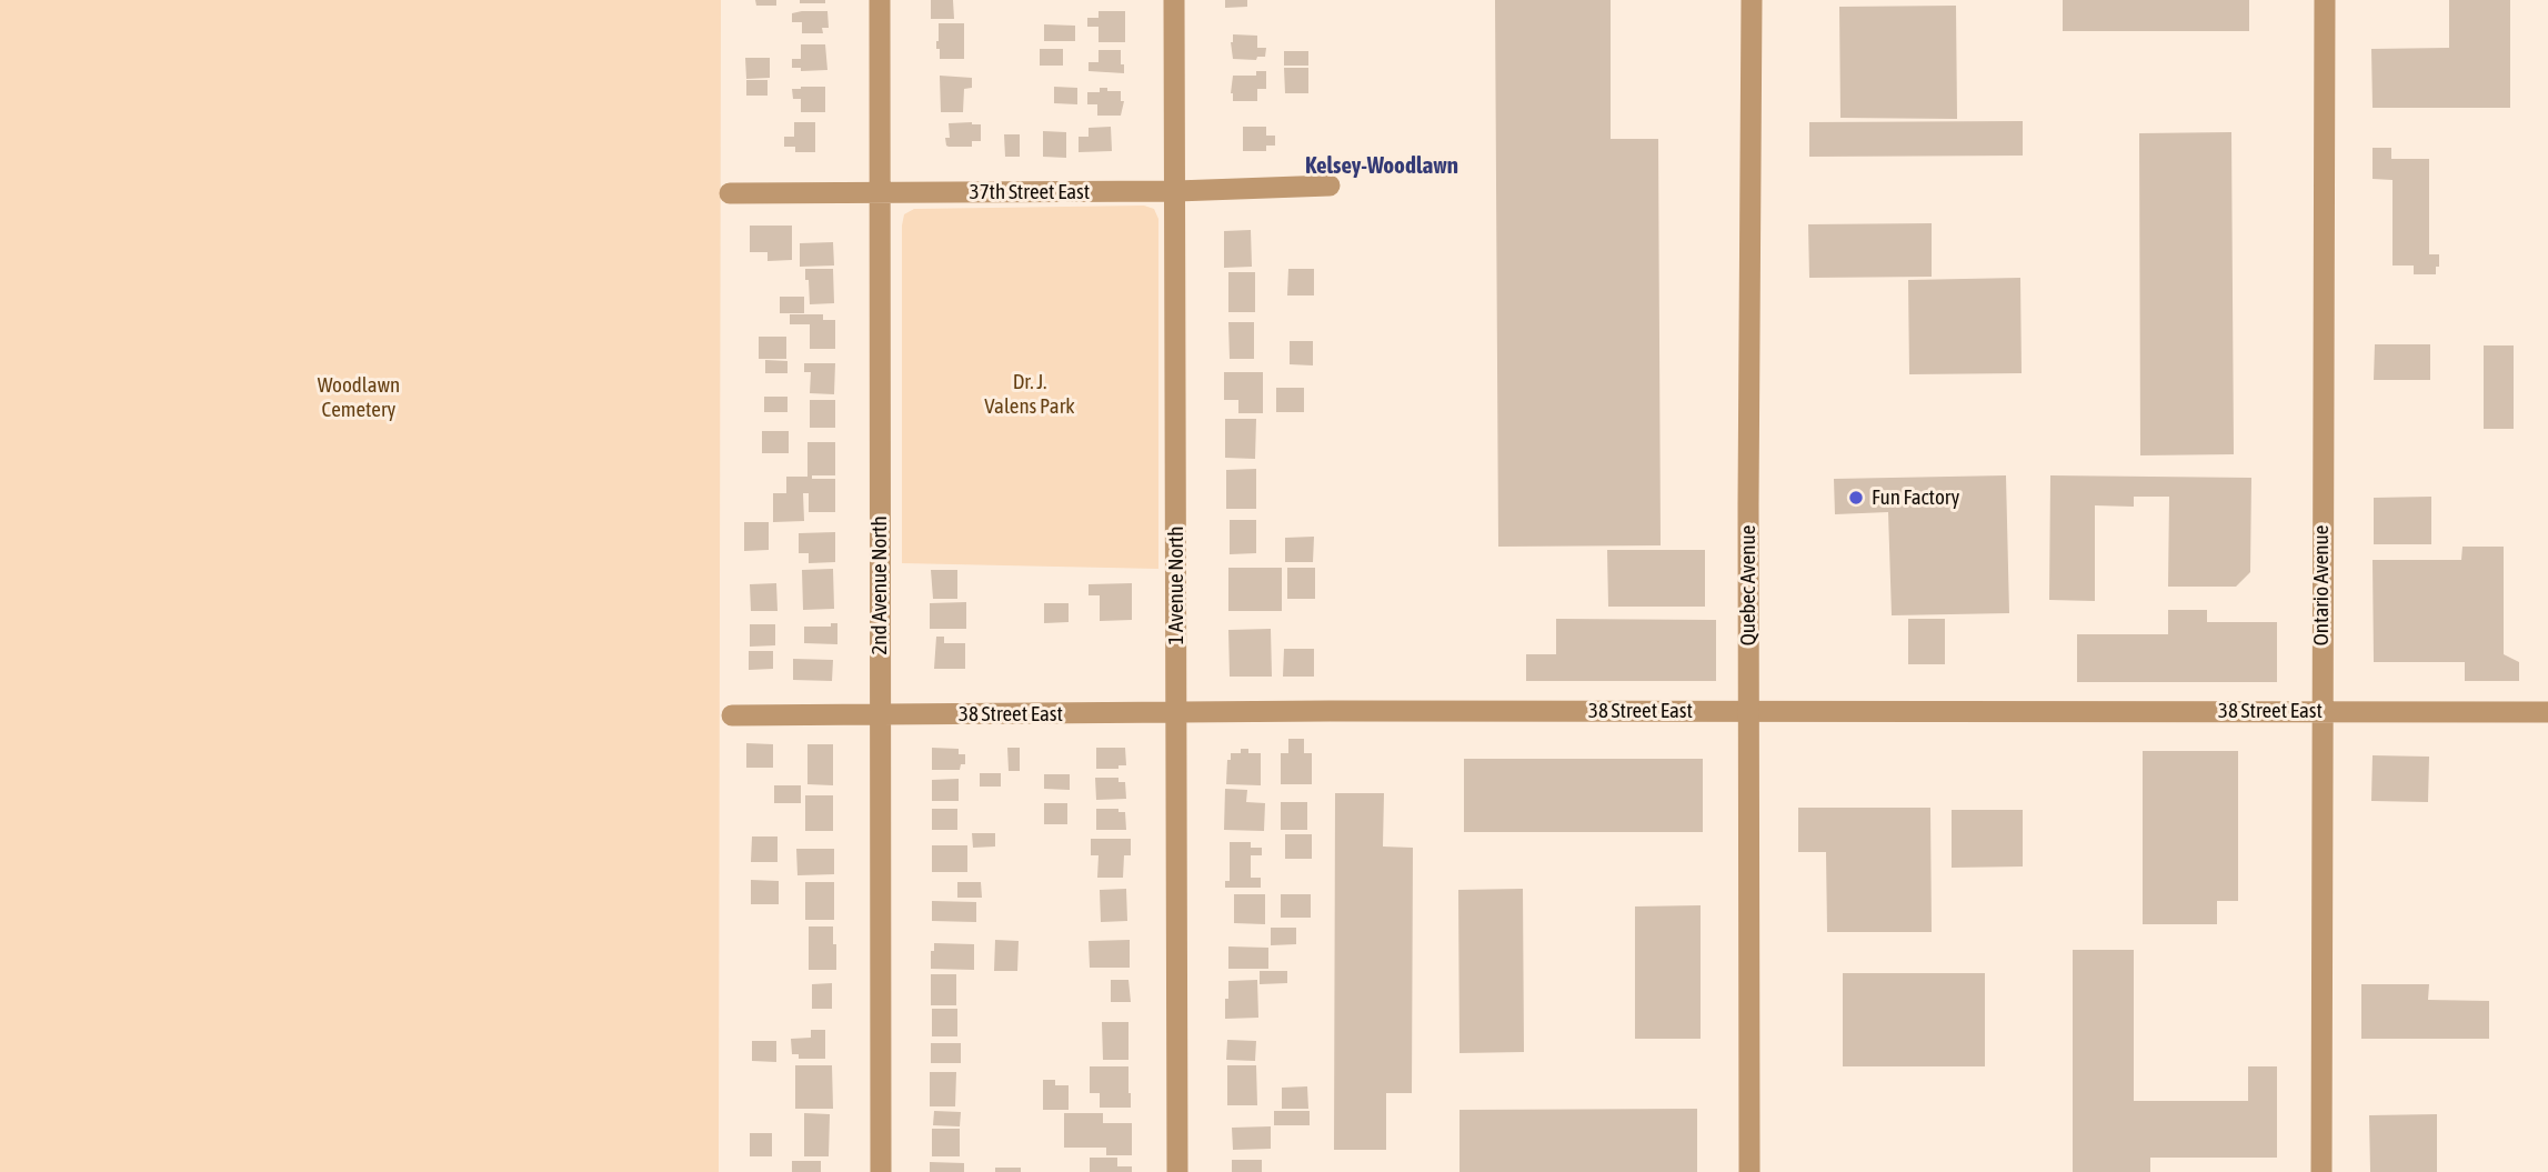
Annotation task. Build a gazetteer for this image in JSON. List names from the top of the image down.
{
  "streets": {
    "street": [
      "37th Street East",
      "2nd Avenue North",
      "1 Avenue North",
      "Quebec Avenue",
      "Ontario Avenue",
      "38 Street East"
    ]
  },
  "crossings": [
    ["37th Street East", "2nd Avenue North"],
    ["37th Street East", "1 Avenue North"],
    ["2nd Avenue North", "38 Street East"],
    ["1 Avenue North", "38 Street East"],
    ["Quebec Avenue", "38 Street East"],
    ["Ontario Avenue", "38 Street East"]
  ],
  "districts": ["Kelsey-Woodlawn"],
  "parks": ["Dr. J. Valens Park", "Woodlawn Cemetery"],
  "places": ["Fun Factory"]
}
